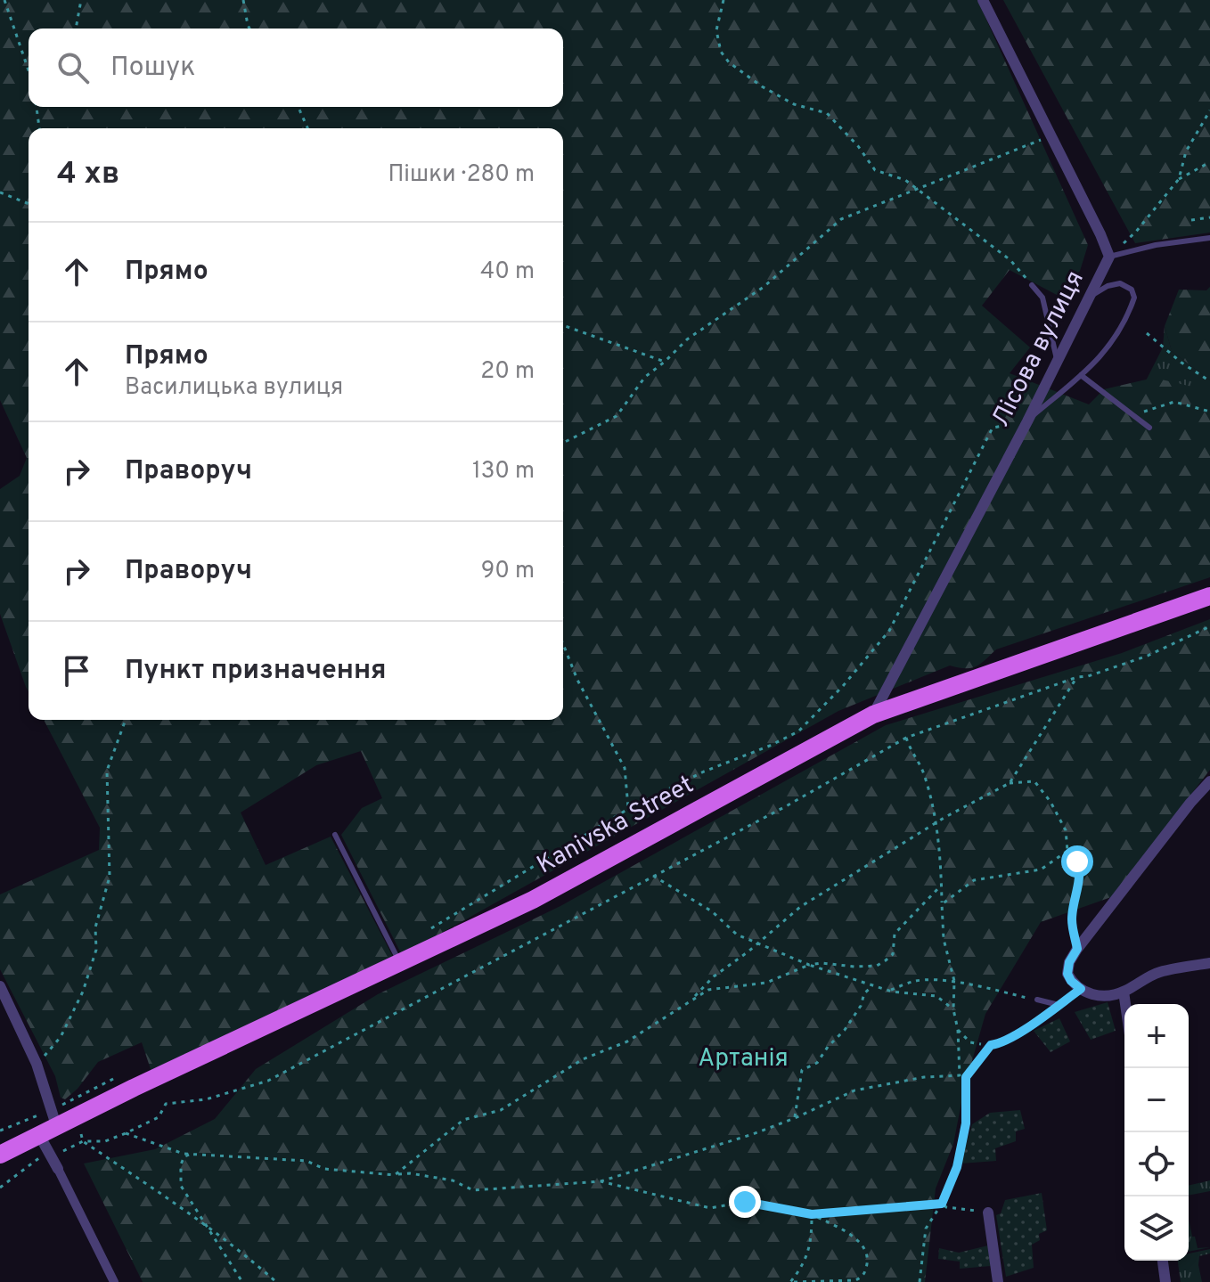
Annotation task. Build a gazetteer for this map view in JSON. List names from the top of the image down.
{
  "streets": {
    "main road": ["Kanivska Street"],
    "street": ["Лісова вулиця"]
  },
  "crossings": [
    ["Лісова вулиця", "Kanivska Street"]
  ],
  "parks": ["Артанія"],
  "page": {
    "search": "Пошук",
    "heading": ["4 хв", "Пішки · 280 m"],
    "list": [
      ["Прямо", "40 m"],
      ["Прямо", "Василицька вулиця", "20 m"],
      ["Праворуч", "130 m"],
      ["Праворуч", "90 m"],
      "Пункт призначення"
    ],
    "map_buttons": ["+", "−"]
  }
}
